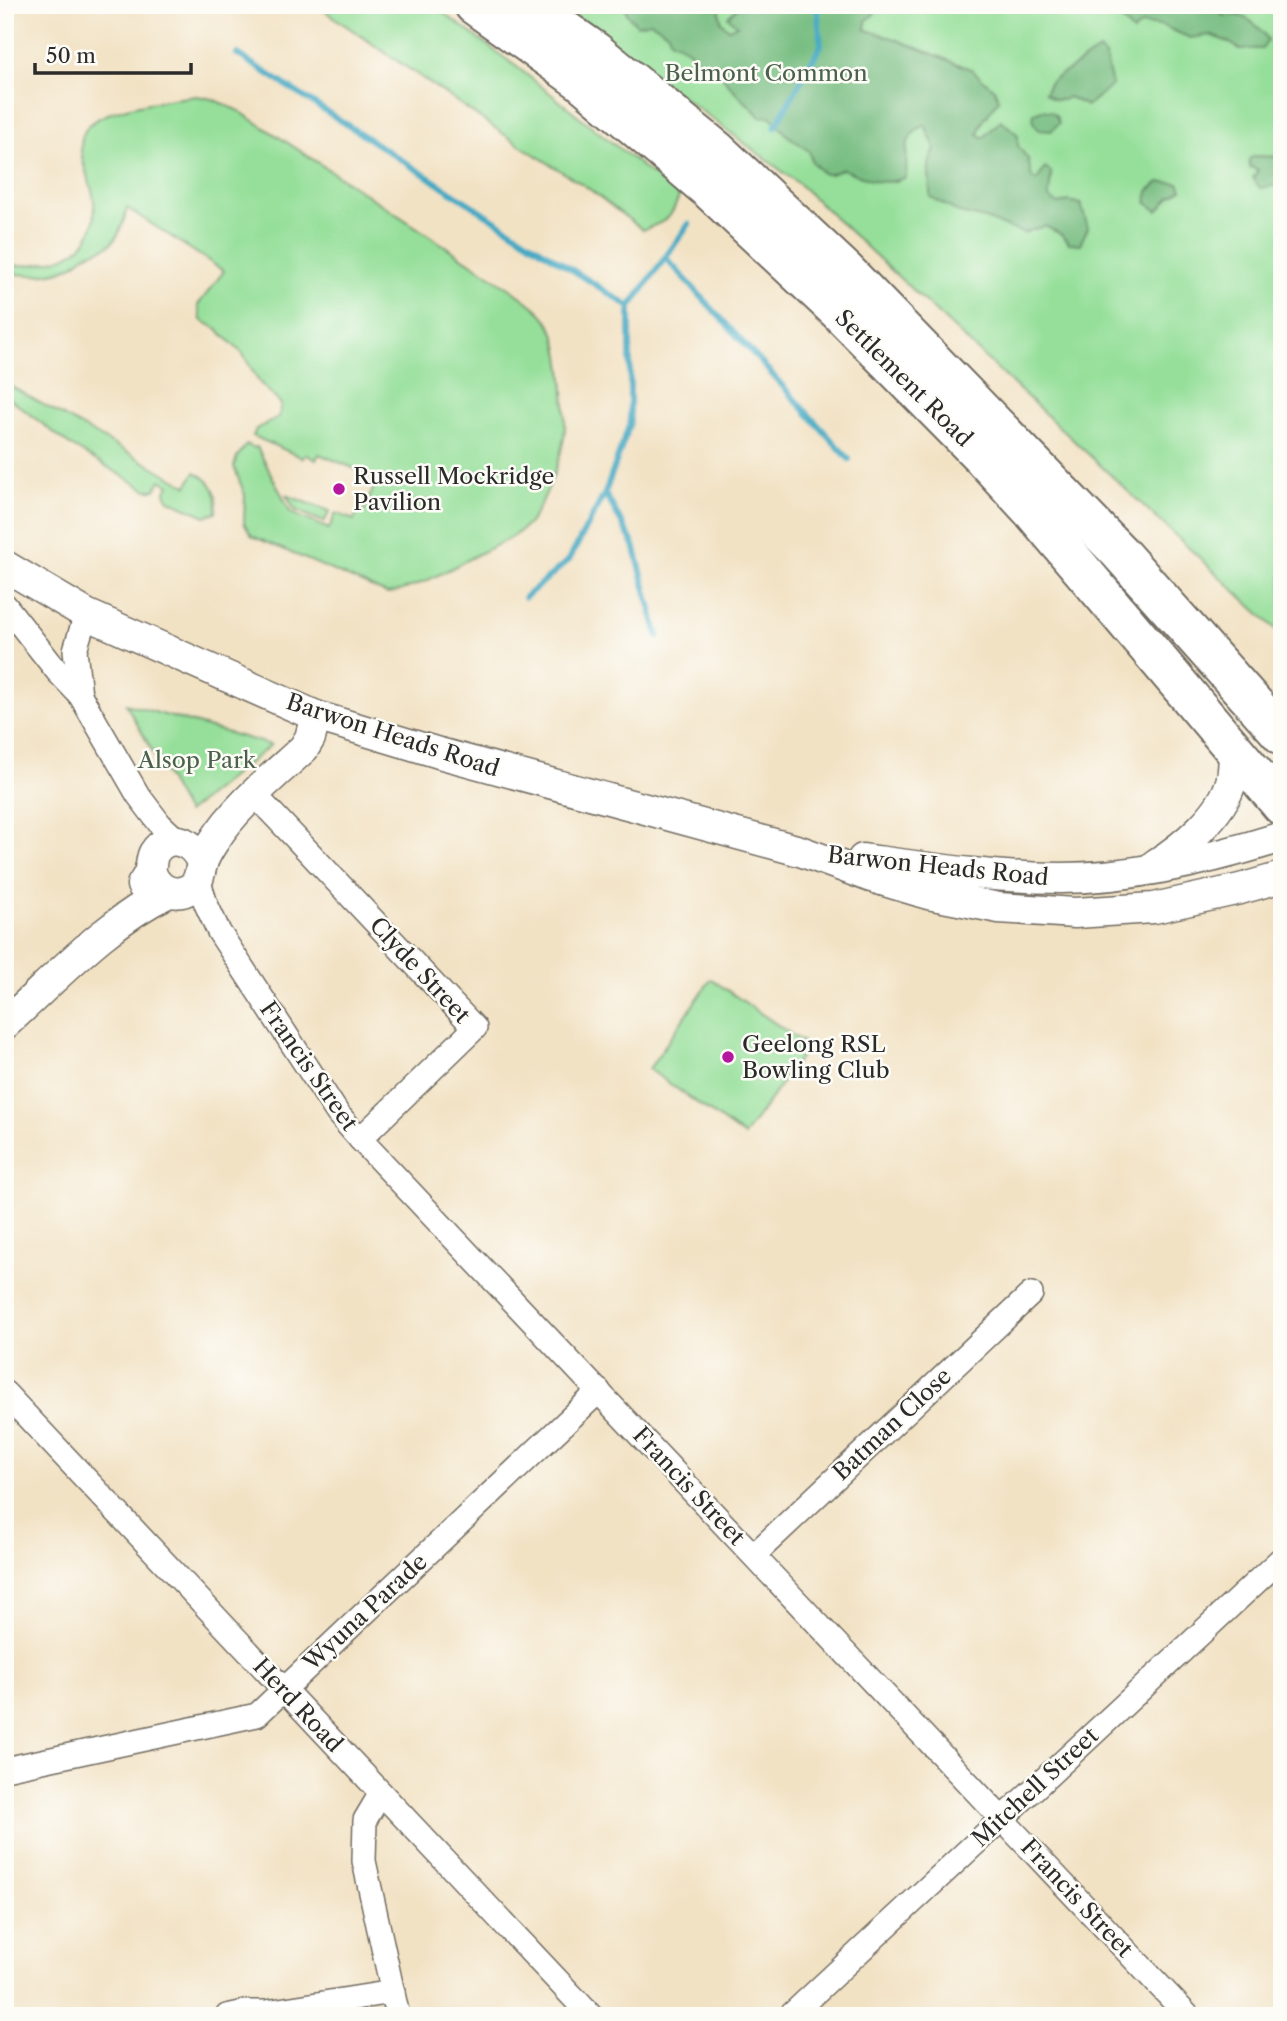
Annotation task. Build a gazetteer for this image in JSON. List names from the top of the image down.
{
  "streets": {
    "highway": ["Settlement Road"],
    "street": [
      "Barwon Heads Road",
      "Clyde Street",
      "Francis Street",
      "Batman Close",
      "Wyuna Parade",
      "Herd Road",
      "Mitchell Street"
    ]
  },
  "crossings": [
    ["Clyde Street", "Francis Street"],
    ["Francis Street", "Batman Close"],
    ["Francis Street", "Wyuna Parade"],
    ["Francis Street", "Mitchell Street"],
    ["Wyuna Parade", "Herd Road"]
  ],
  "parks": ["Belmont Common", "Alsop Park"],
  "places": ["Russell Mockridge Pavilion", "Geelong RSL Bowling Club"],
  "scale_bar": "50 m"
}
